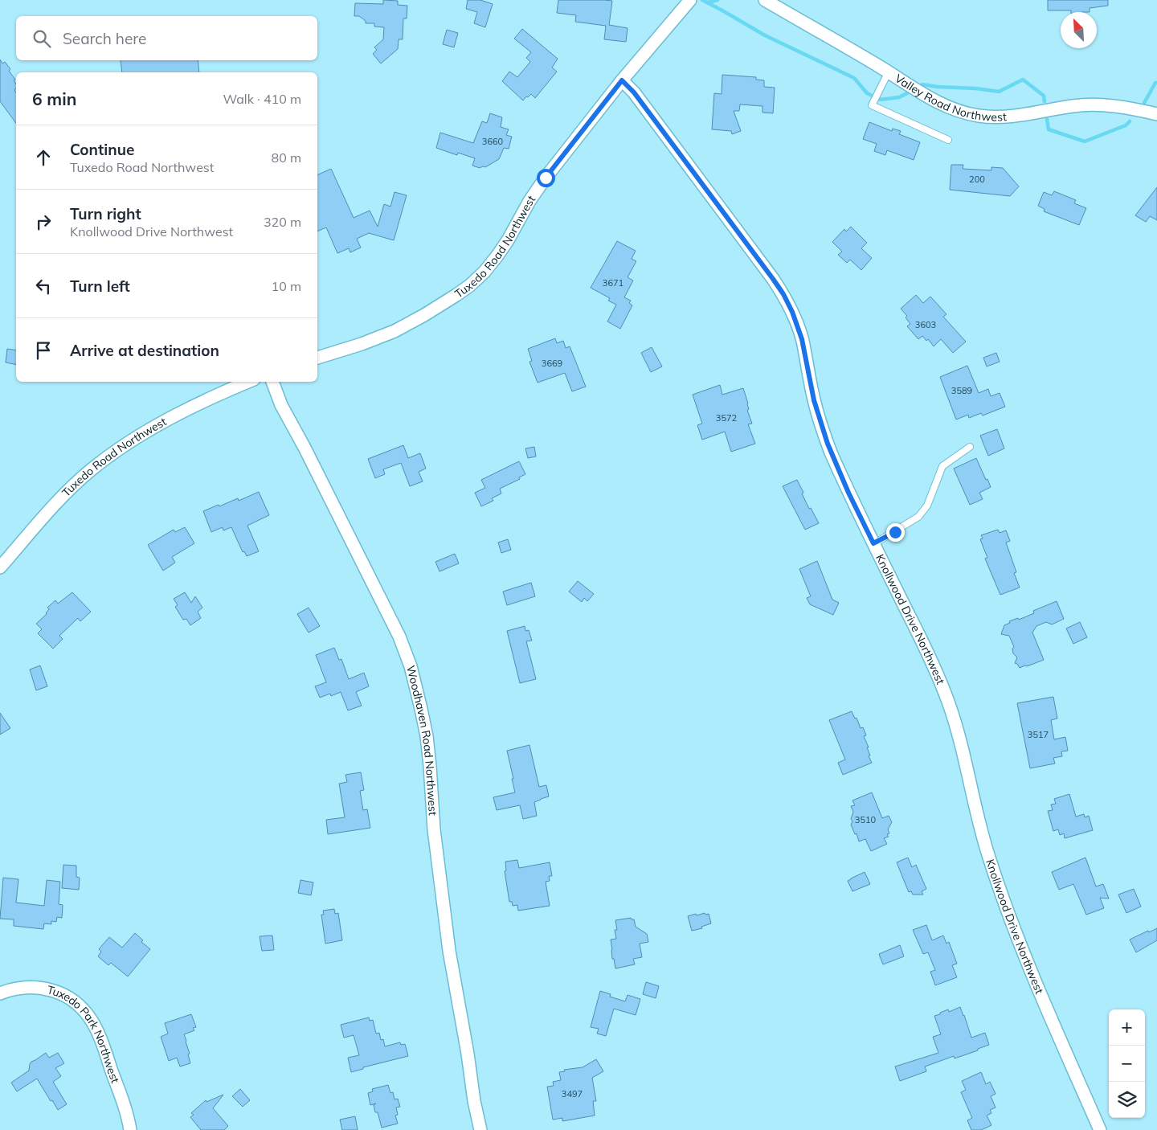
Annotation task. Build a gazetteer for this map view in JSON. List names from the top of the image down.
{
  "streets": {
    "street": [
      "Valley Road Northwest",
      "Tuxedo Road Northwest",
      "Knollwood Drive Northwest",
      "Woodhaven Road Northwest",
      "Tuxedo Park Northwest"
    ]
  },
  "crossings": [
    ["Tuxedo Road Northwest", "Knollwood Drive Northwest"]
  ],
  "house_numbers": [
    "3660",
    "200",
    "3671",
    "3603",
    "3669",
    "3589",
    "3572",
    "3517",
    "3510",
    "3497"
  ],
  "north": "top left",
  "page": {
    "search": "Search here",
    "heading": ["6 min", "Walk · 410 m"],
    "list": [
      ["Continue", "Tuxedo Road Northwest", "80 m"],
      ["Turn right", "Knollwood Drive Northwest", "320 m"],
      ["Turn left", "10 m"],
      "Arrive at destination"
    ],
    "map_buttons": ["+", "−"]
  }
}
